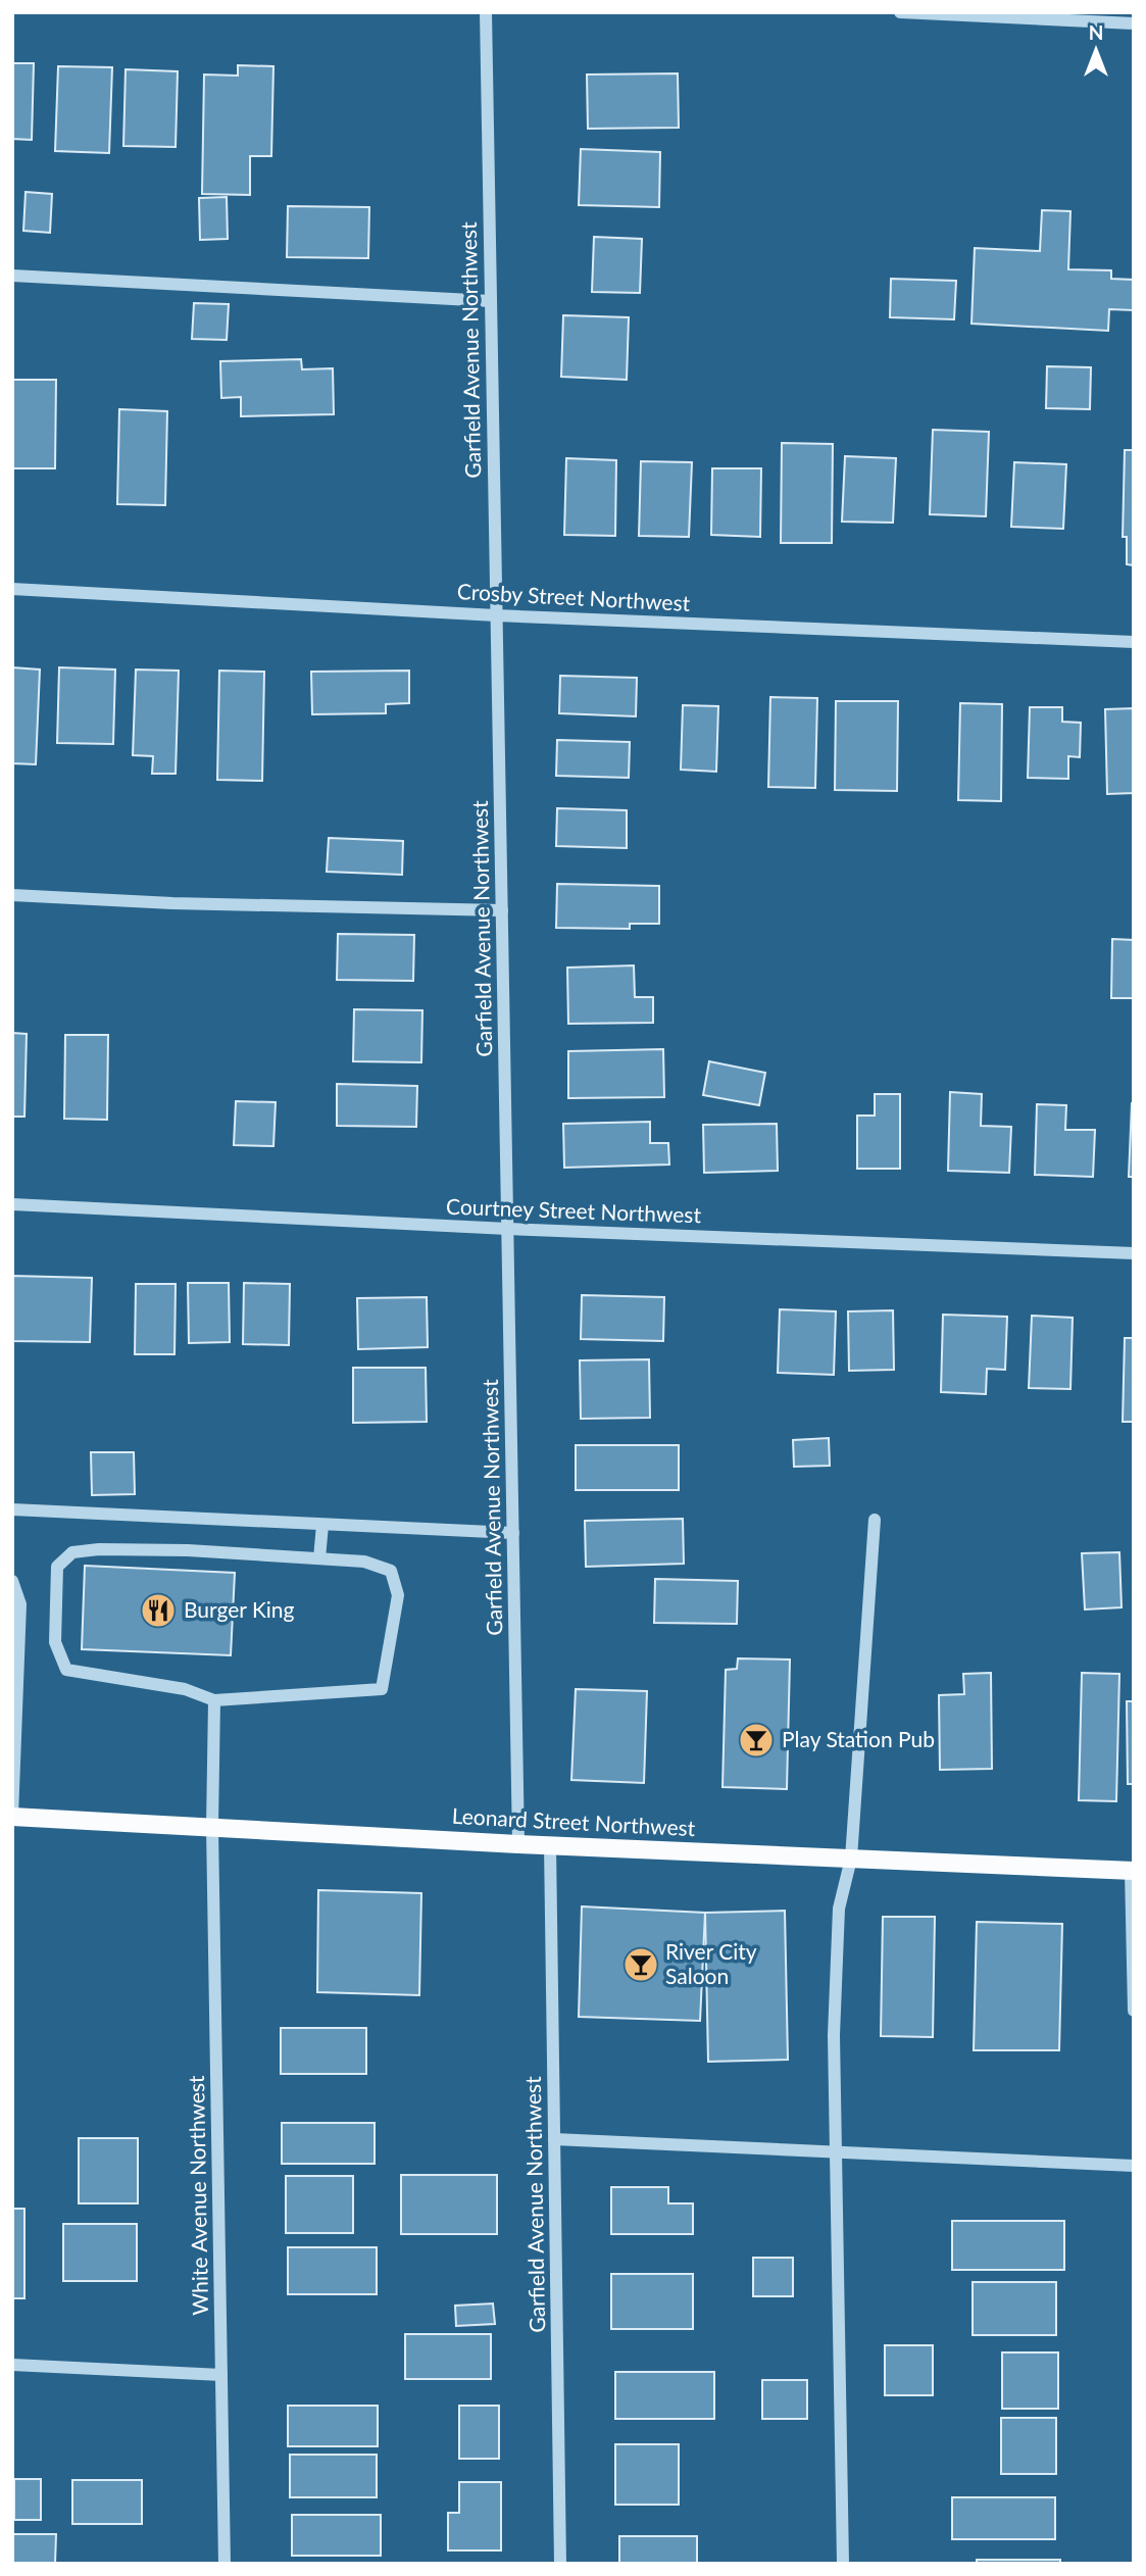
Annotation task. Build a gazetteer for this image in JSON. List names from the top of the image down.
{
  "streets": {
    "main road": ["Leonard Street Northwest"],
    "street": [
      "Garfield Avenue Northwest",
      "Crosby Street Northwest",
      "Courtney Street Northwest",
      "White Avenue Northwest"
    ]
  },
  "crossings": [
    ["Garfield Avenue Northwest", "Crosby Street Northwest"],
    ["Garfield Avenue Northwest", "Courtney Street Northwest"],
    ["Garfield Avenue Northwest", "Leonard Street Northwest"],
    ["Leonard Street Northwest", "White Avenue Northwest"]
  ],
  "places": {
    "restaurant": ["Burger King"],
    "bar": ["Play Station Pub", "River City Saloon"]
  },
  "north": "top"
}
